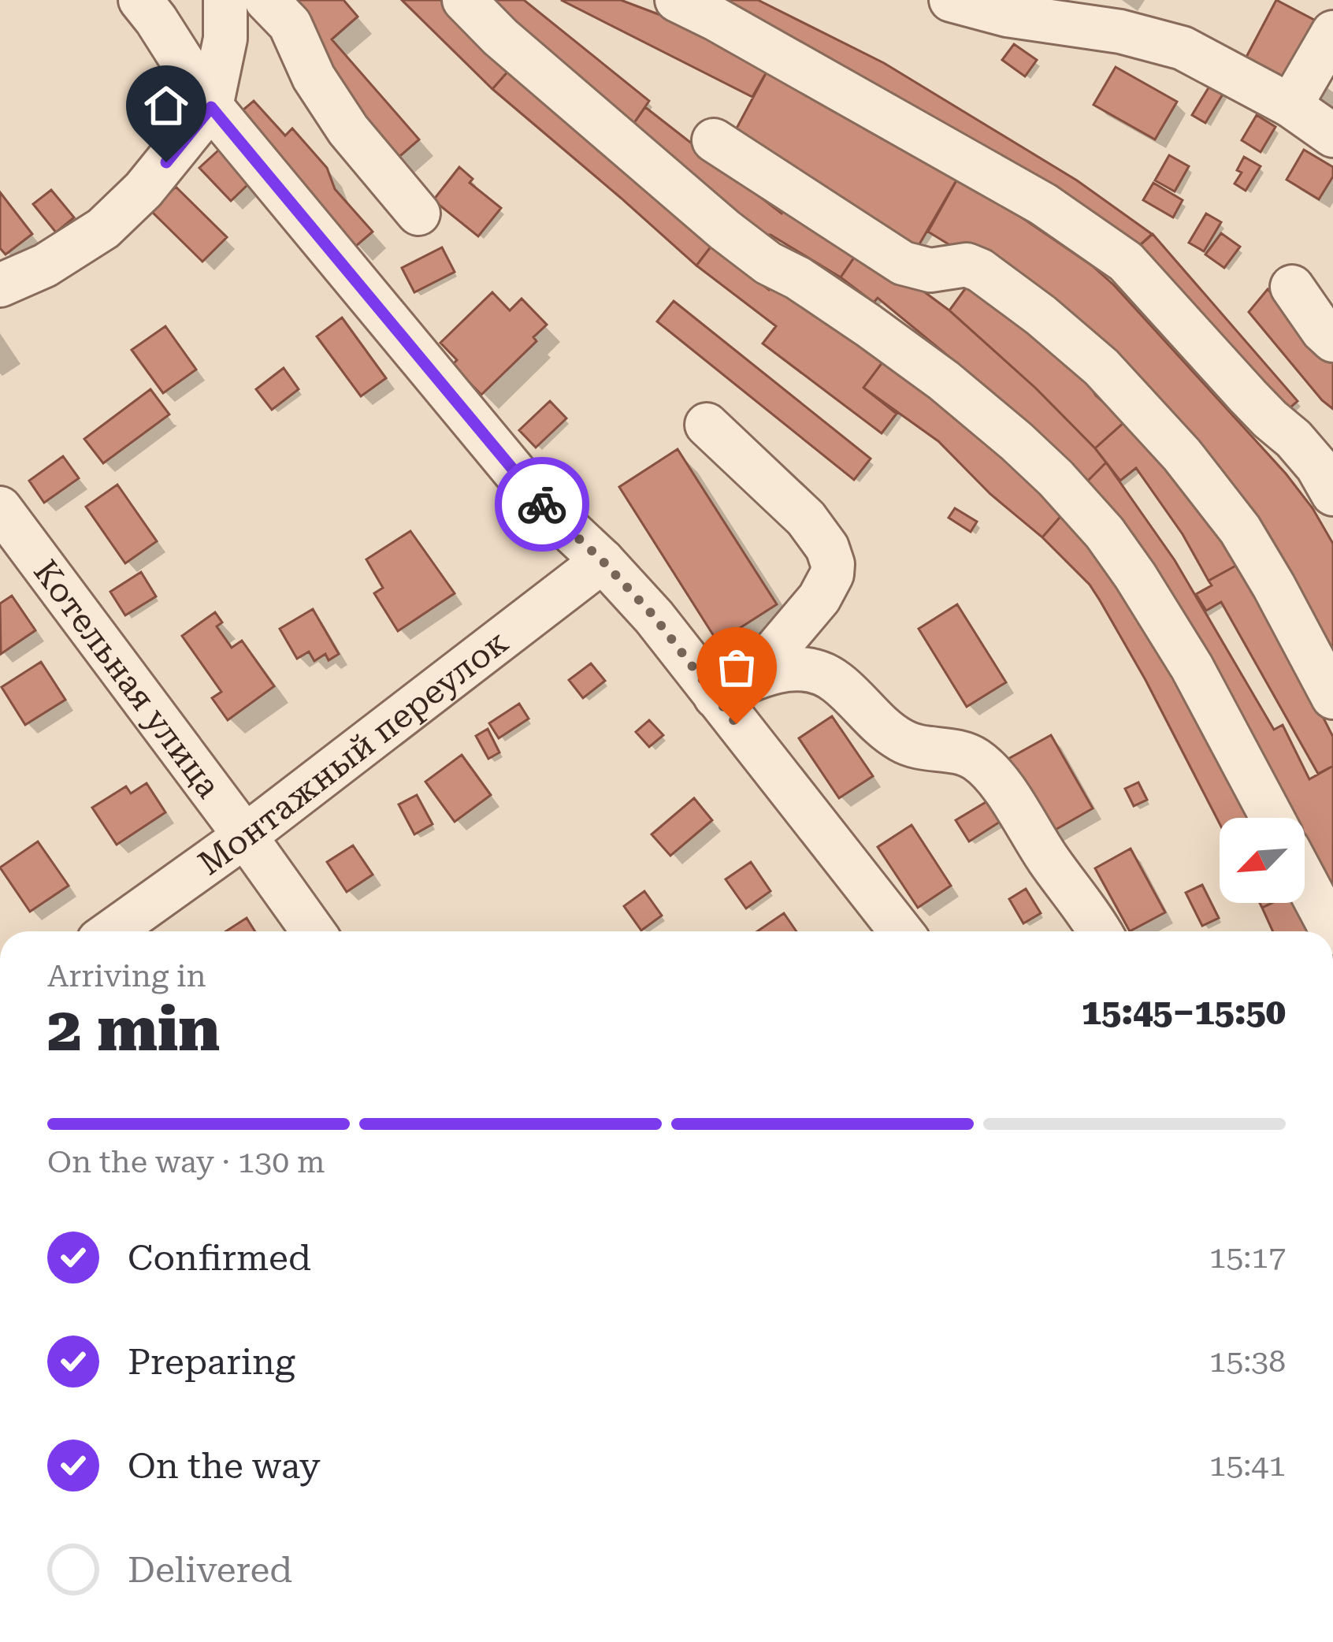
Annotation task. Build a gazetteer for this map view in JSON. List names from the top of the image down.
{
  "streets": {
    "street": ["Котельная улица", "Монтажный переулок"]
  },
  "crossings": [
    ["Котельная улица", "Монтажный переулок"]
  ],
  "north": "bottom left",
  "page": {
    "heading": ["2 min", "Arriving in", "15:45–15:50"],
    "bar": "On the way · 130 m",
    "list": [
      ["Confirmed", "15:17"],
      ["Preparing", "15:38"],
      ["On the way", "15:41"],
      "Delivered"
    ]
  }
}
